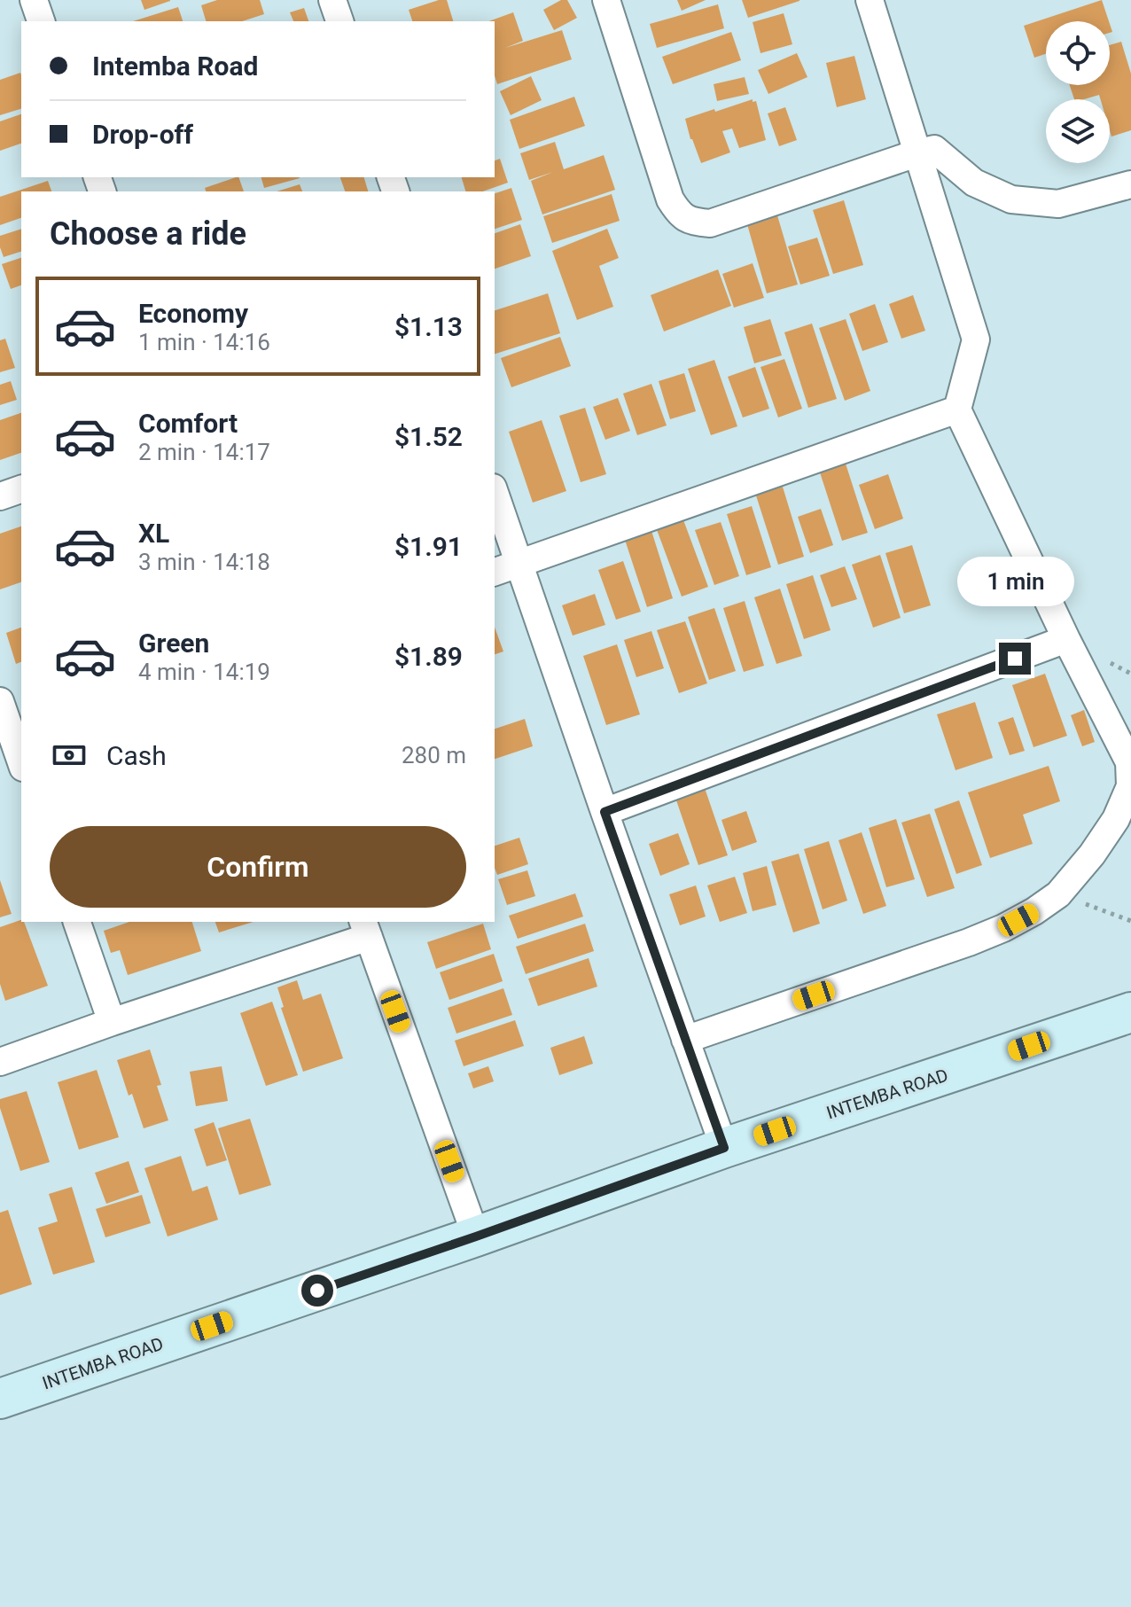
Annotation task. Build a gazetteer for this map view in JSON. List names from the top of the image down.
{
  "streets": {
    "street": ["INTEMBA ROAD"]
  },
  "page": {
    "banner": ["Intemba Road", "Drop-off"],
    "heading": "Choose a ride",
    "list": [
      {
        "name": "Economy",
        "note": "1 min · 14:16",
        "value": "$1.13"
      },
      {
        "name": "Comfort",
        "note": "2 min · 14:17",
        "value": "$1.52"
      },
      {
        "name": "XL",
        "note": "3 min · 14:18",
        "value": "$1.91"
      },
      {
        "name": "Green",
        "note": "4 min · 14:19",
        "value": "$1.89"
      }
    ],
    "bubble": "1 min",
    "pay": ["Cash", "280 m"],
    "buttons": "Confirm"
  }
}
